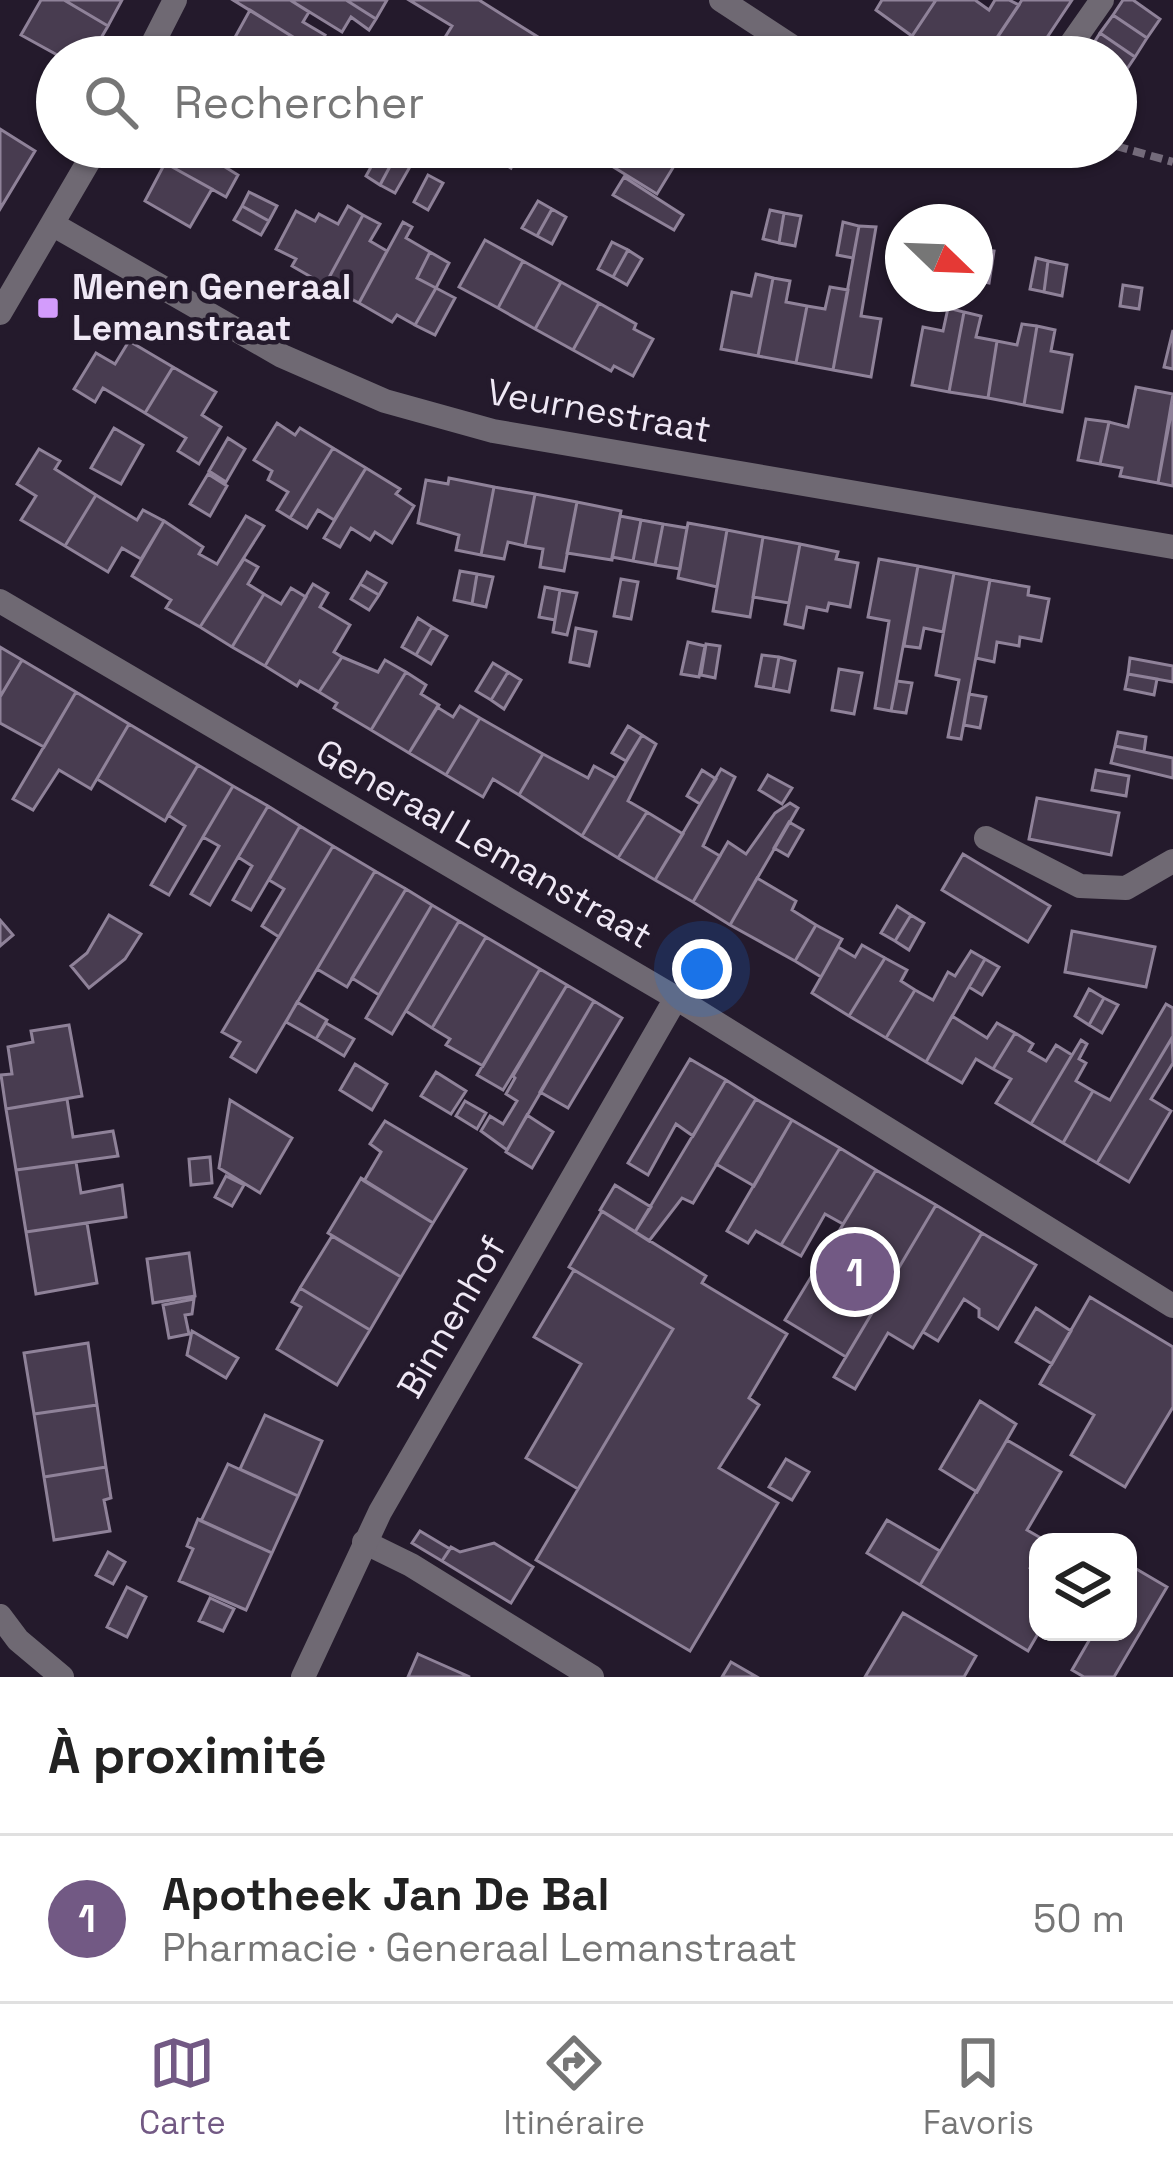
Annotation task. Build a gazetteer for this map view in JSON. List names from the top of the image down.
{
  "streets": {
    "street": ["Veurnestraat", "Generaal Lemanstraat", "Binnenhof"]
  },
  "crossings": [
    ["Generaal Lemanstraat", "Binnenhof"]
  ],
  "places": {
    "transit": ["Menen Generaal Lemanstraat"]
  },
  "north": "bottom right",
  "page": {
    "search": "Rechercher",
    "pins": "1",
    "heading": "À proximité",
    "list": [
      {
        "mark": "1",
        "name": "Apotheek Jan De Bal",
        "note": "Pharmacie · Generaal Lemanstraat",
        "value": "50 m"
      }
    ],
    "nav": ["Carte", "Itinéraire", "Favoris"]
  }
}
